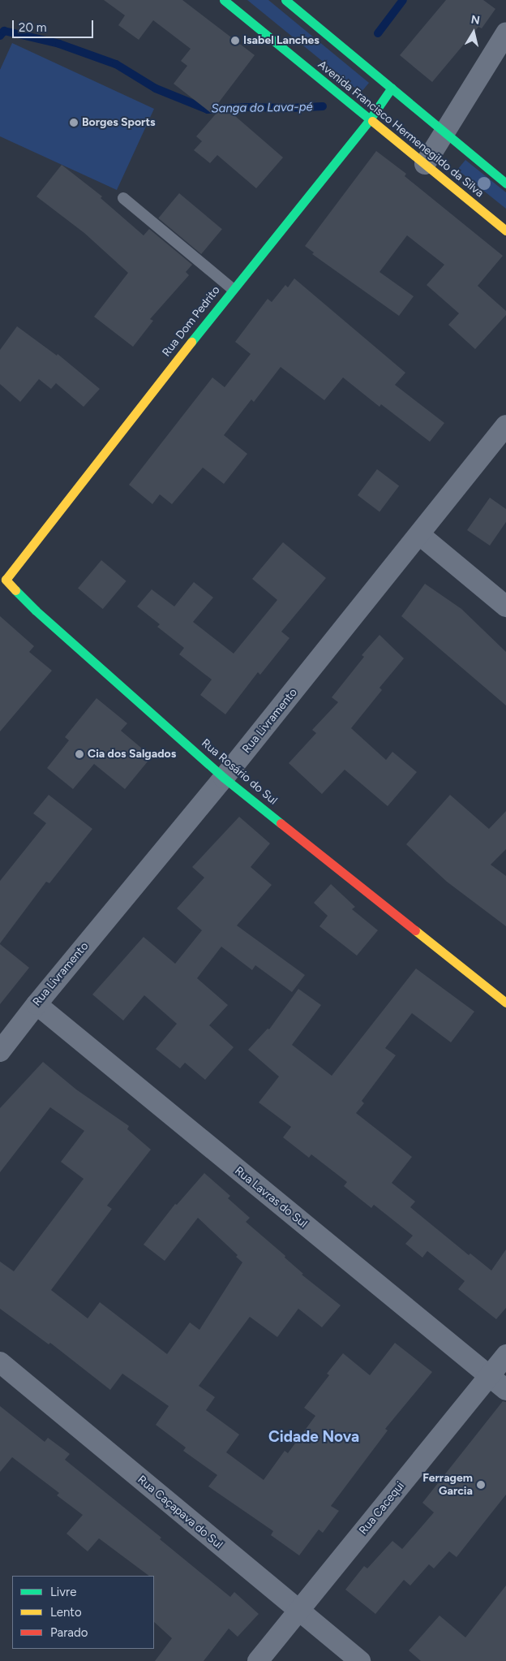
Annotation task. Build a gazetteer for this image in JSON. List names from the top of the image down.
{
  "streets": {
    "street": [
      "Avenida Francisco Hermenegildo da Silva",
      "Rua Dom Pedrito",
      "Rua Livramento",
      "Rua Rosário do Sul",
      "Rua Lavras do Sul",
      "Rua Cacequi",
      "Rua Caçapava do Sul"
    ]
  },
  "crossings": [
    ["Avenida Francisco Hermenegildo da Silva", "Rua Dom Pedrito"],
    ["Rua Dom Pedrito", "Rua Rosário do Sul"],
    ["Rua Livramento", "Rua Rosário do Sul"],
    ["Rua Livramento", "Rua Lavras do Sul"],
    ["Rua Lavras do Sul", "Rua Cacequi"],
    ["Rua Cacequi", "Rua Caçapava do Sul"]
  ],
  "districts": ["Cidade Nova"],
  "water": ["Sanga do Lava-pé"],
  "places": [
    "Isabel Lanches",
    "Borges Sports",
    "Cia dos Salgados",
    "Ferragem Garcia"
  ],
  "legend": ["Livre", "Lento", "Parado"],
  "scale_bar": "20 m",
  "north": "top"
}
